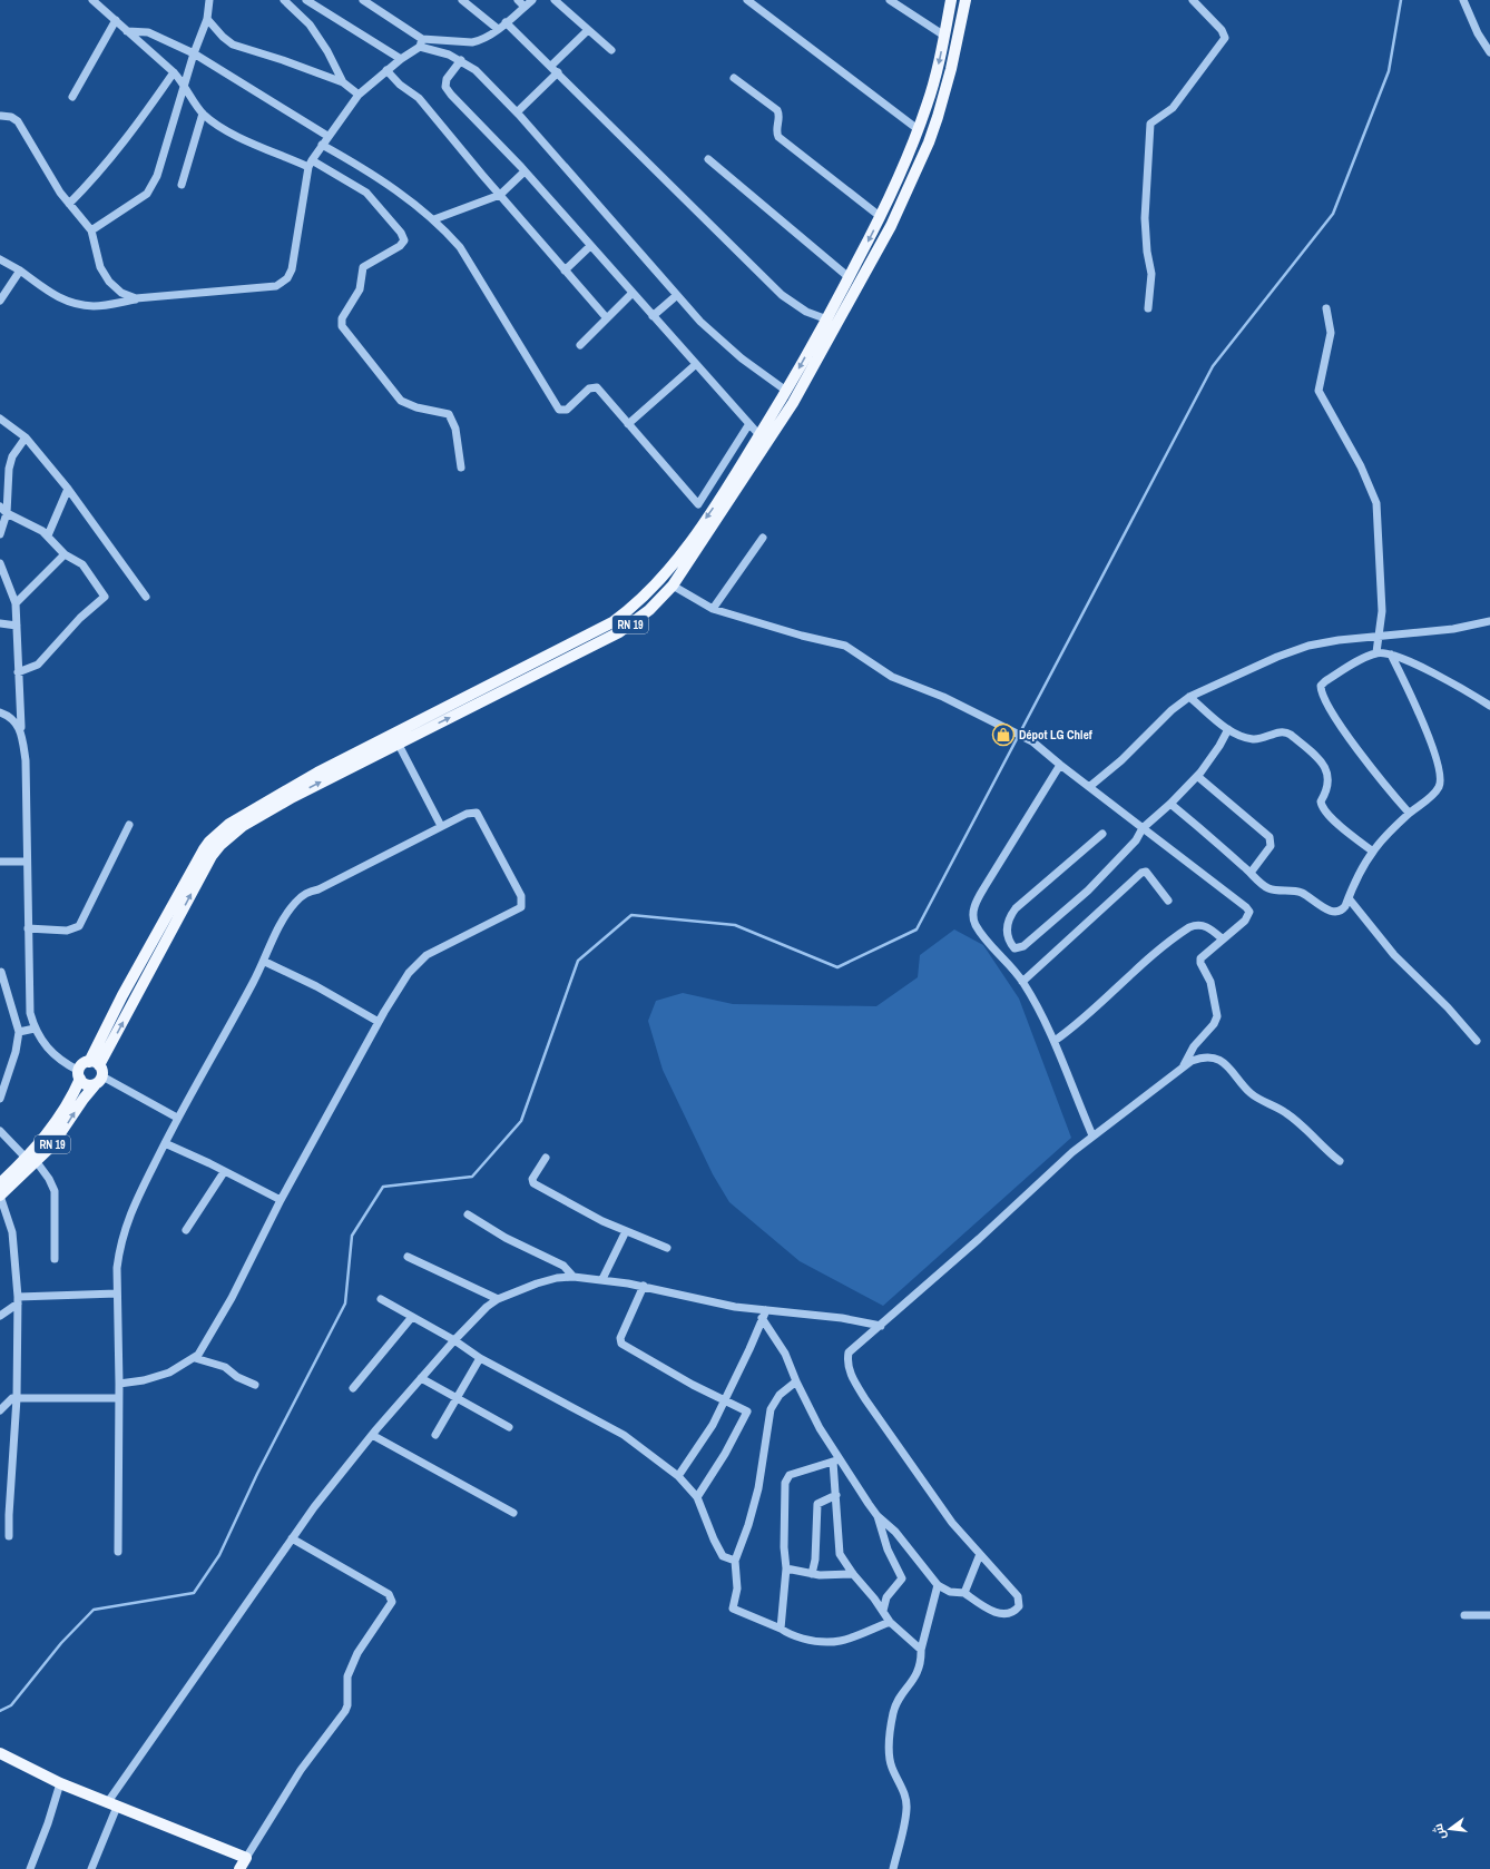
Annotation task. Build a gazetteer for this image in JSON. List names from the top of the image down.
{
  "streets": {
    "main road": ["RN 19"]
  },
  "places": {
    "shop": ["Dépot LG Chlef"]
  },
  "north": "left"
}
